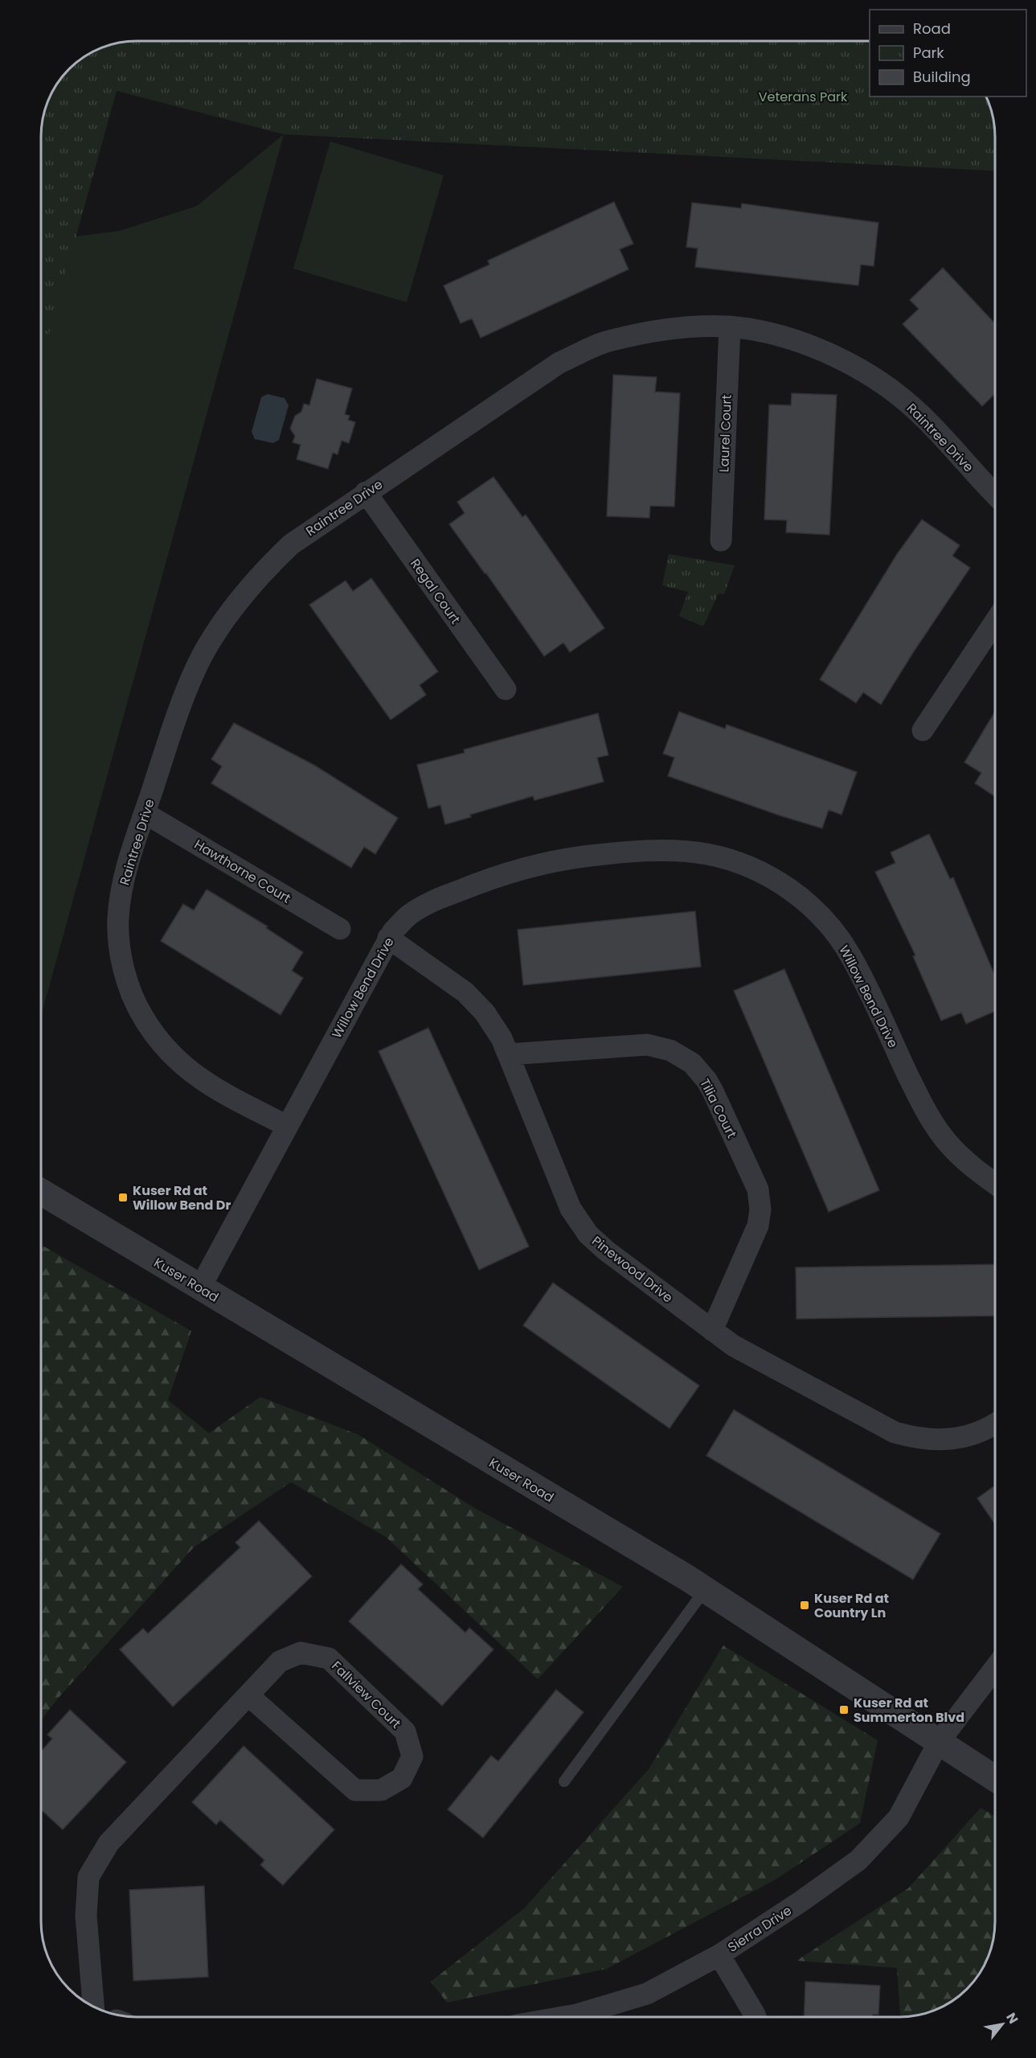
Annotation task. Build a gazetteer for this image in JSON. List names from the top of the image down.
{
  "streets": {
    "street": [
      "Laurel Court",
      "Raintree Drive",
      "Regal Court",
      "Hawthorne Court",
      "Willow Bend Drive",
      "Tilia Court",
      "Pinewood Drive",
      "Kuser Road",
      "Fallview Court",
      "Sierra Drive"
    ]
  },
  "crossings": [
    ["Laurel Court", "Raintree Drive"],
    ["Raintree Drive", "Regal Court"],
    ["Raintree Drive", "Hawthorne Court"],
    ["Raintree Drive", "Willow Bend Drive"],
    ["Willow Bend Drive", "Pinewood Drive"],
    ["Willow Bend Drive", "Kuser Road"],
    ["Tilia Court", "Pinewood Drive"],
    ["Kuser Road", "Sierra Drive"]
  ],
  "parks": ["Veterans Park"],
  "places": {
    "transit": ["Kuser Rd at Willow Bend Dr", "Kuser Rd at Country Ln", "Kuser Rd at Summerton Blvd"]
  },
  "legend": ["Road", "Park", "Building"],
  "north": "top right"
}
